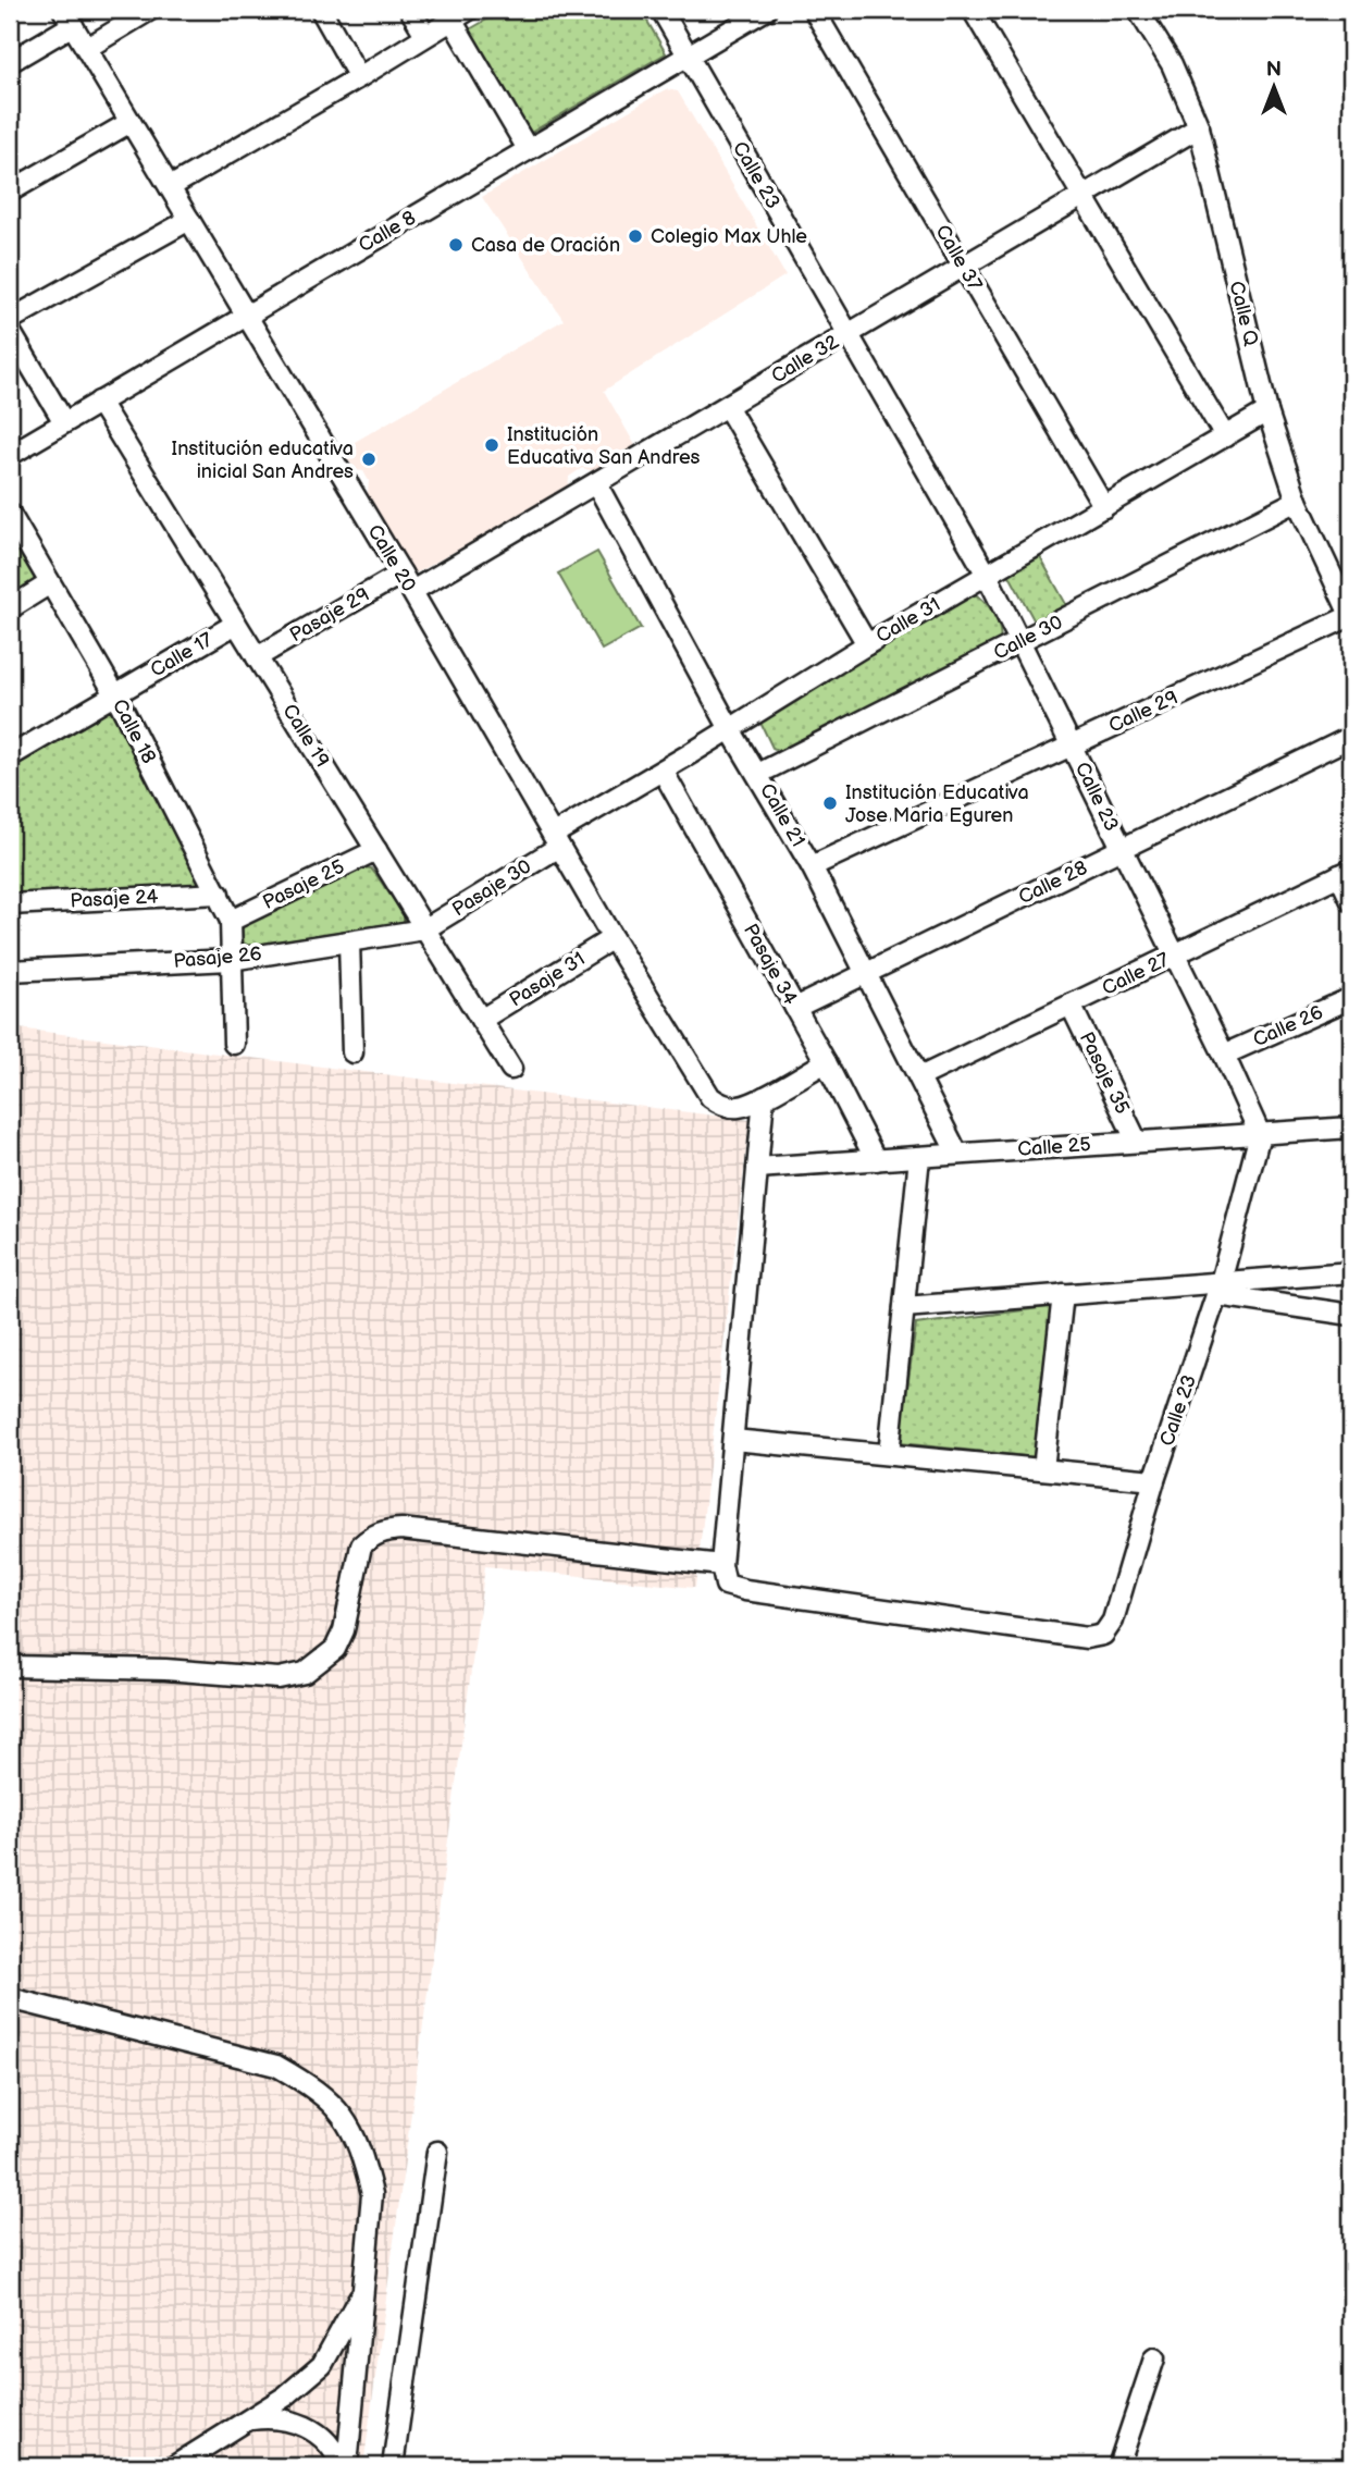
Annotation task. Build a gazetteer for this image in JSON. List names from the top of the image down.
{
  "streets": {
    "street": [
      "Calle 23",
      "Calle 8",
      "Calle 37",
      "Calle Q",
      "Calle 32",
      "Calle 20",
      "Pasaje 29",
      "Calle 31",
      "Calle 30",
      "Calle 17",
      "Calle 29",
      "Calle 18",
      "Calle 19",
      "Calle 21",
      "Calle 28",
      "Pasaje 25",
      "Pasaje 30",
      "Pasaje 24",
      "Pasaje 26",
      "Pasaje 34",
      "Calle 27",
      "Pasaje 31",
      "Calle 26",
      "Pasaje 35",
      "Calle 25"
    ]
  },
  "crossings": [
    ["Calle 23", "Calle 8"],
    ["Calle 23", "Calle 32"],
    ["Calle 23", "Calle 31"],
    ["Calle 23", "Calle 30"],
    ["Calle 23", "Calle 29"],
    ["Calle 23", "Calle 28"],
    ["Calle 23", "Calle 27"],
    ["Calle 23", "Calle 26"],
    ["Calle 23", "Calle 25"],
    ["Calle 8", "Calle 20"],
    ["Calle 8", "Calle 19"],
    ["Calle 37", "Calle 32"],
    ["Calle 37", "Calle 31"],
    ["Calle Q", "Calle 32"],
    ["Calle Q", "Calle 31"],
    ["Calle Q", "Calle 30"],
    ["Calle Q", "Calle 29"],
    ["Calle 32", "Calle 20"],
    ["Calle 32", "Calle 21"],
    ["Calle 20", "Pasaje 29"],
    ["Calle 20", "Calle 31"],
    ["Calle 20", "Pasaje 30"],
    ["Calle 20", "Pasaje 31"],
    ["Pasaje 29", "Calle 19"],
    ["Calle 31", "Calle 21"],
    ["Calle 31", "Pasaje 30"],
    ["Calle 31", "Pasaje 34"],
    ["Calle 30", "Calle 21"],
    ["Calle 17", "Calle 18"],
    ["Calle 17", "Calle 19"],
    ["Calle 29", "Calle 21"],
    ["Calle 18", "Pasaje 25"],
    ["Calle 18", "Pasaje 24"],
    ["Calle 18", "Pasaje 26"],
    ["Calle 19", "Pasaje 25"],
    ["Calle 19", "Pasaje 30"],
    ["Calle 19", "Pasaje 26"],
    ["Calle 19", "Pasaje 31"],
    ["Calle 21", "Calle 28"],
    ["Calle 21", "Calle 27"],
    ["Calle 21", "Calle 25"],
    ["Calle 28", "Pasaje 34"],
    ["Pasaje 30", "Pasaje 26"],
    ["Pasaje 34", "Calle 25"],
    ["Calle 27", "Pasaje 35"],
    ["Pasaje 35", "Calle 25"]
  ],
  "places": [
    "Colegio Max Uhle",
    "Casa de Oración",
    "Institución Educativa San Andres",
    "Institución educativa inicial San Andres",
    "Institución Educativa Jose Maria Eguren"
  ],
  "north": "top"
}
